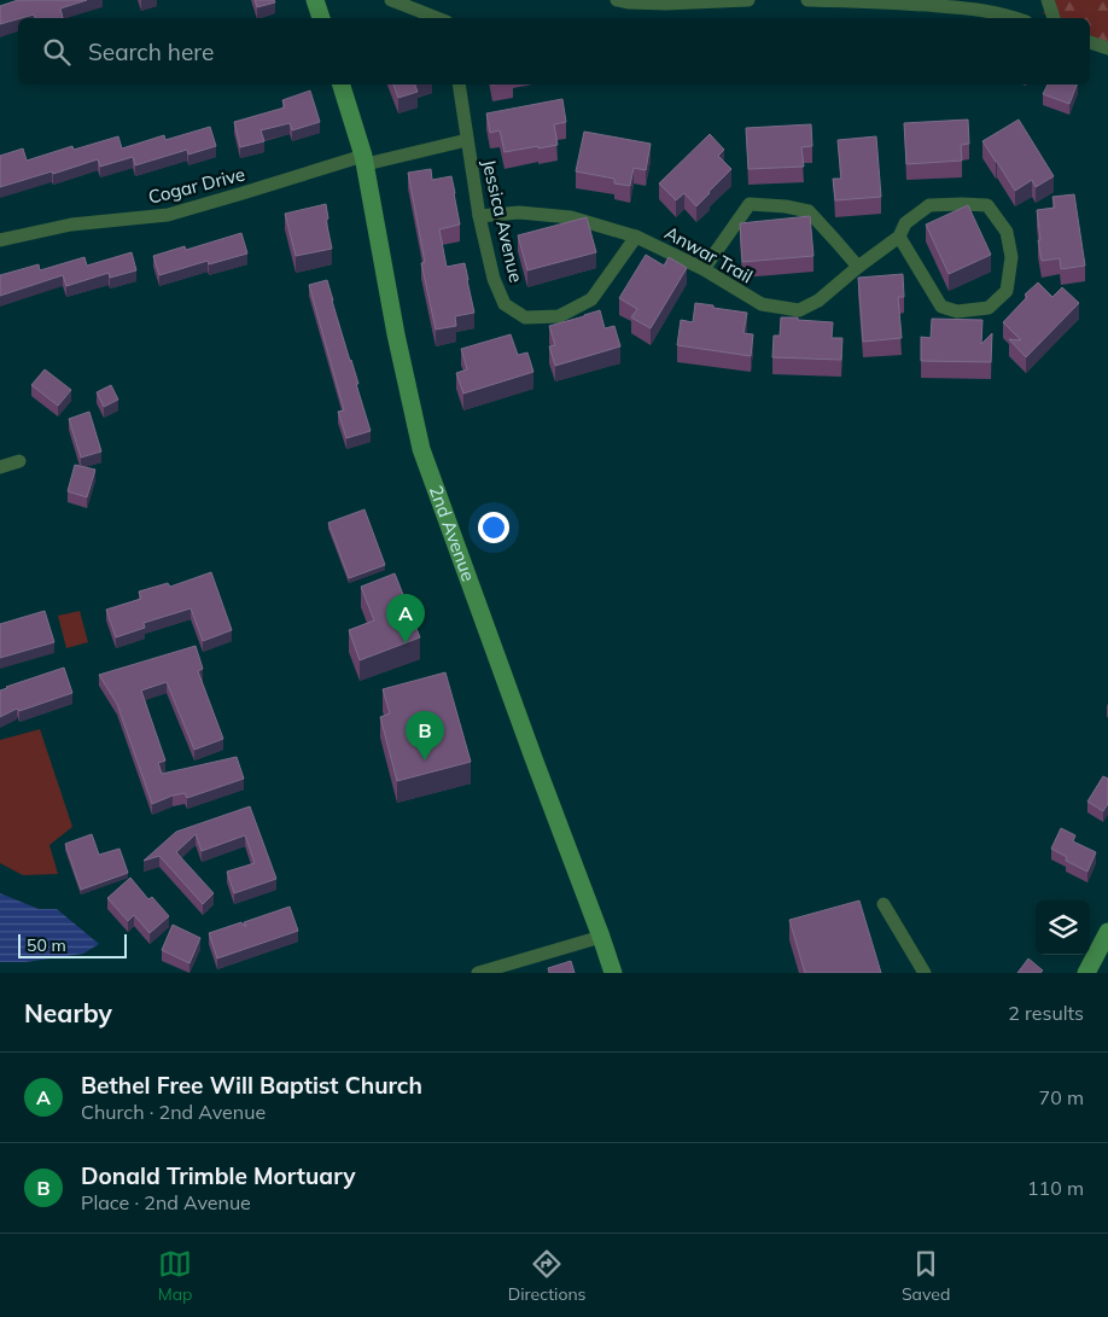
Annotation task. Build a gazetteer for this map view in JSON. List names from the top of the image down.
{
  "streets": {
    "street": [
      "Cogar Drive",
      "Jessica Avenue",
      "Anwar Trail",
      "2nd Avenue"
    ]
  },
  "crossings": [
    ["Cogar Drive", "Jessica Avenue"],
    ["Cogar Drive", "2nd Avenue"],
    ["Jessica Avenue", "Anwar Trail"]
  ],
  "scale_bar": "50 m",
  "page": {
    "search": "Search here",
    "pins": ["A", "B"],
    "scale": "50 m",
    "heading": ["Nearby", "2 results"],
    "list": [
      {
        "mark": "A",
        "name": "Bethel Free Will Baptist Church",
        "note": "Church · 2nd Avenue",
        "value": "70 m"
      },
      {
        "mark": "B",
        "name": "Donald Trimble Mortuary",
        "note": "Place · 2nd Avenue",
        "value": "110 m"
      }
    ],
    "nav": ["Map", "Directions", "Saved"]
  }
}
